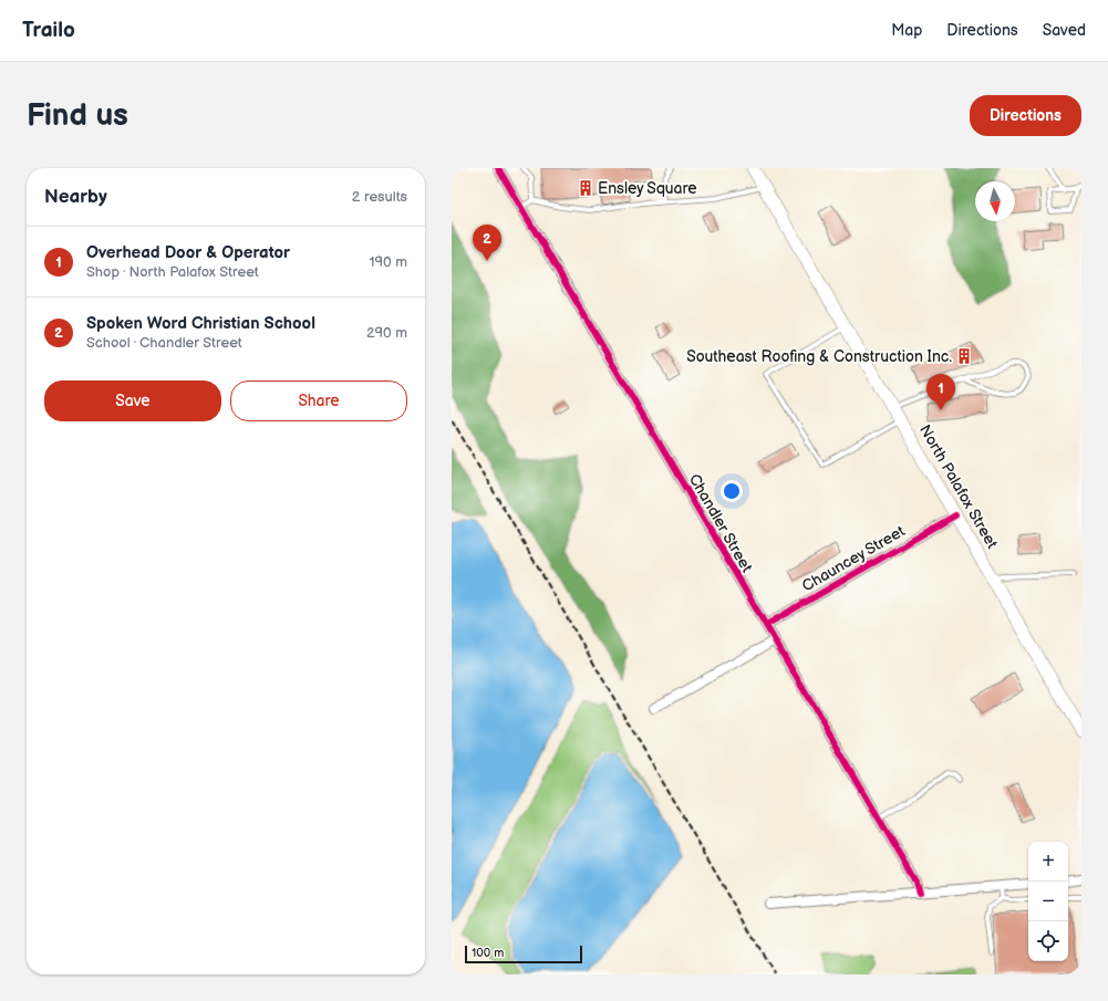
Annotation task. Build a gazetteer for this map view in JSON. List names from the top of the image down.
{
  "streets": {
    "main road": ["North Palafox Street"],
    "street": ["Chandler Street", "Chauncey Street"]
  },
  "crossings": [
    ["North Palafox Street", "Chauncey Street"],
    ["Chandler Street", "Chauncey Street"]
  ],
  "places": {
    "building": ["Ensley Square", "Southeast Roofing & Construction Inc."]
  },
  "scale_bar": "100 m",
  "north": "bottom",
  "page": {
    "header": "Trailo",
    "nav": ["Map", "Directions", "Saved"],
    "buttons": [
      "Directions",
      ["Save", "Share"]
    ],
    "title": "Find us",
    "heading": ["Nearby", "2 results"],
    "pins": ["2", "1"],
    "list": [
      {
        "mark": "1",
        "name": "Overhead Door & Operator",
        "note": "Shop · North Palafox Street",
        "value": "190 m"
      },
      {
        "mark": "2",
        "name": "Spoken Word Christian School",
        "note": "School · Chandler Street",
        "value": "290 m"
      }
    ],
    "map_buttons": ["+", "−"],
    "scale": "100 m"
  }
}
